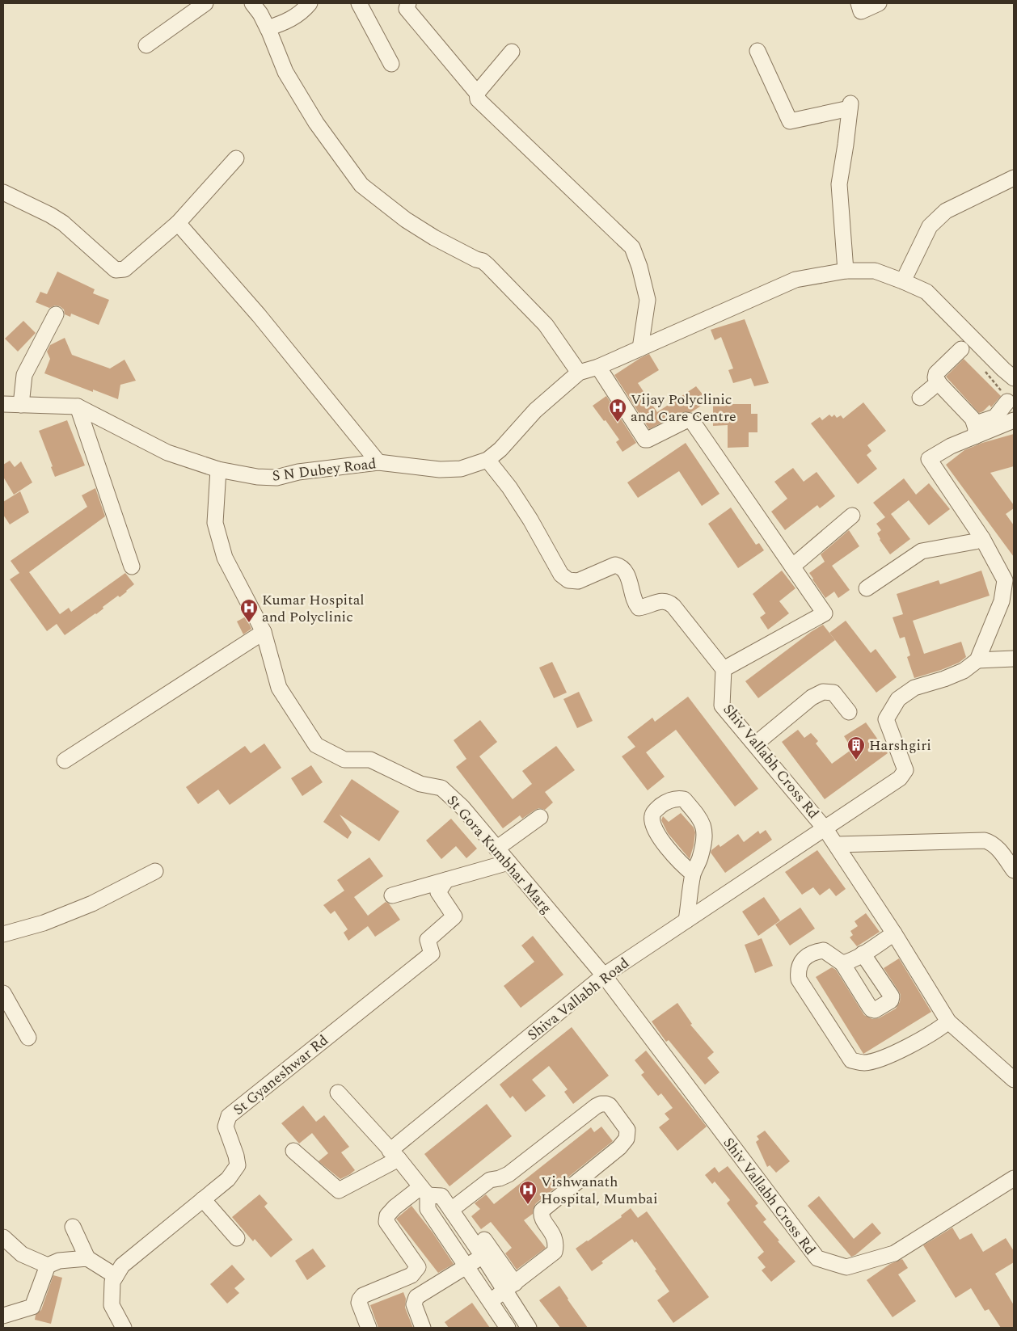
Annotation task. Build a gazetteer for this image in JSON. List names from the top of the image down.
{
  "streets": {
    "street": [
      "S N Dubey Road",
      "Shiv Vallabh Cross Rd",
      "St Gora Kumbhar Marg",
      "Shiva Vallabh Road",
      "St Gyaneshwar Rd"
    ]
  },
  "crossings": [
    ["S N Dubey Road", "St Gora Kumbhar Marg"],
    ["Shiv Vallabh Cross Rd", "St Gora Kumbhar Marg"],
    ["Shiv Vallabh Cross Rd", "Shiva Vallabh Road"],
    ["St Gora Kumbhar Marg", "Shiva Vallabh Road"]
  ],
  "places": {
    "hospital": ["Vijay Polyclinic and Care Centre", "Kumar Hospital and Polyclinic", "Vishwanath Hospital, Mumbai"],
    "building": ["Harshgiri"]
  }
}
